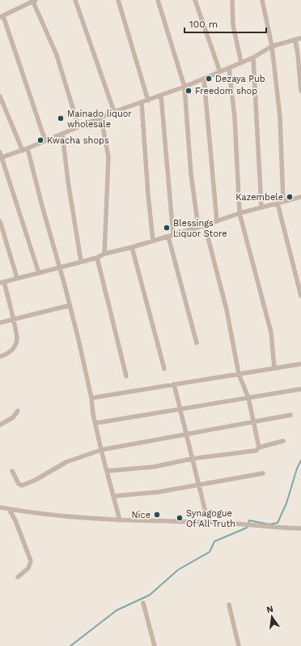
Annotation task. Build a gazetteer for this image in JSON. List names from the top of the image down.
{
  "places": [
    "Dezaya Pub",
    "Freedom shop",
    "Mainado liquor wholesale",
    "Kwacha shops",
    "Kazembele",
    "Blessings Liquor Store",
    "Nice",
    "Synagogue Of All Truth"
  ],
  "scale_bar": "100 m",
  "north": "top"
}
